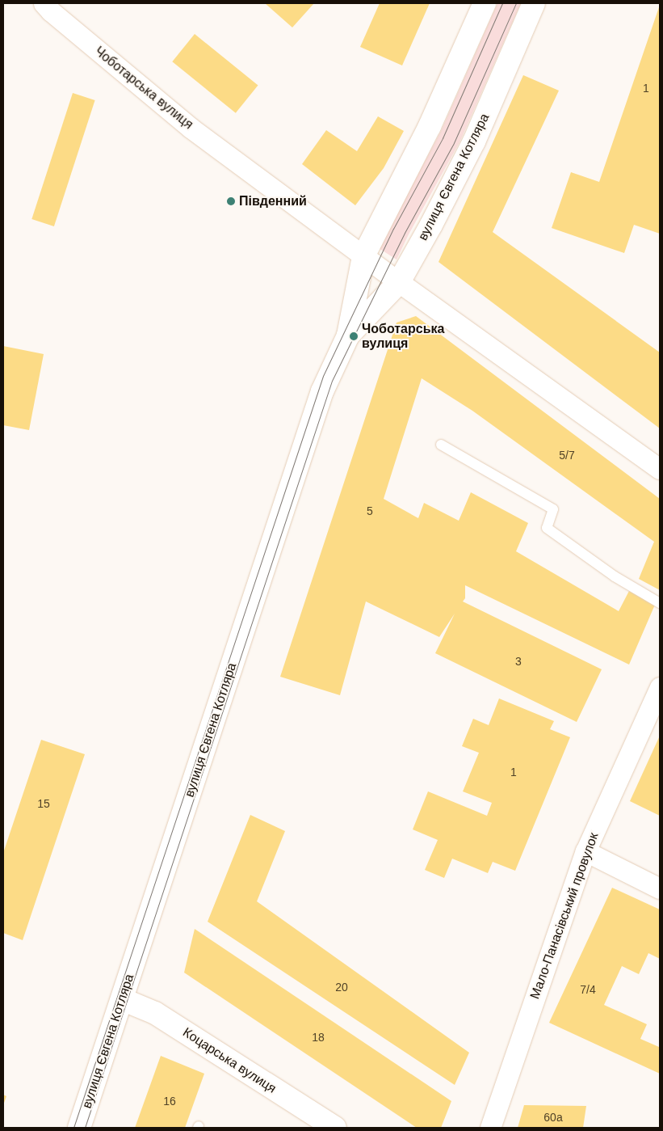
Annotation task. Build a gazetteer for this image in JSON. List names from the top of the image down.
{
  "streets": {
    "main road": ["вулиця Євгена Котляра", "Коцарська вулиця"],
    "street": ["Чоботарська вулиця", "Мало-Панасівський провулок"]
  },
  "crossings": [
    ["Чоботарська вулиця", "вулиця Євгена Котляра"],
    ["вулиця Євгена Котляра", "Коцарська вулиця"]
  ],
  "places": ["Південний", "Чоботарська вулиця"],
  "house_numbers": [
    "1",
    "5/7",
    "5",
    "3",
    "1",
    "15",
    "20",
    "7/4",
    "18",
    "16",
    "60а"
  ]
}
